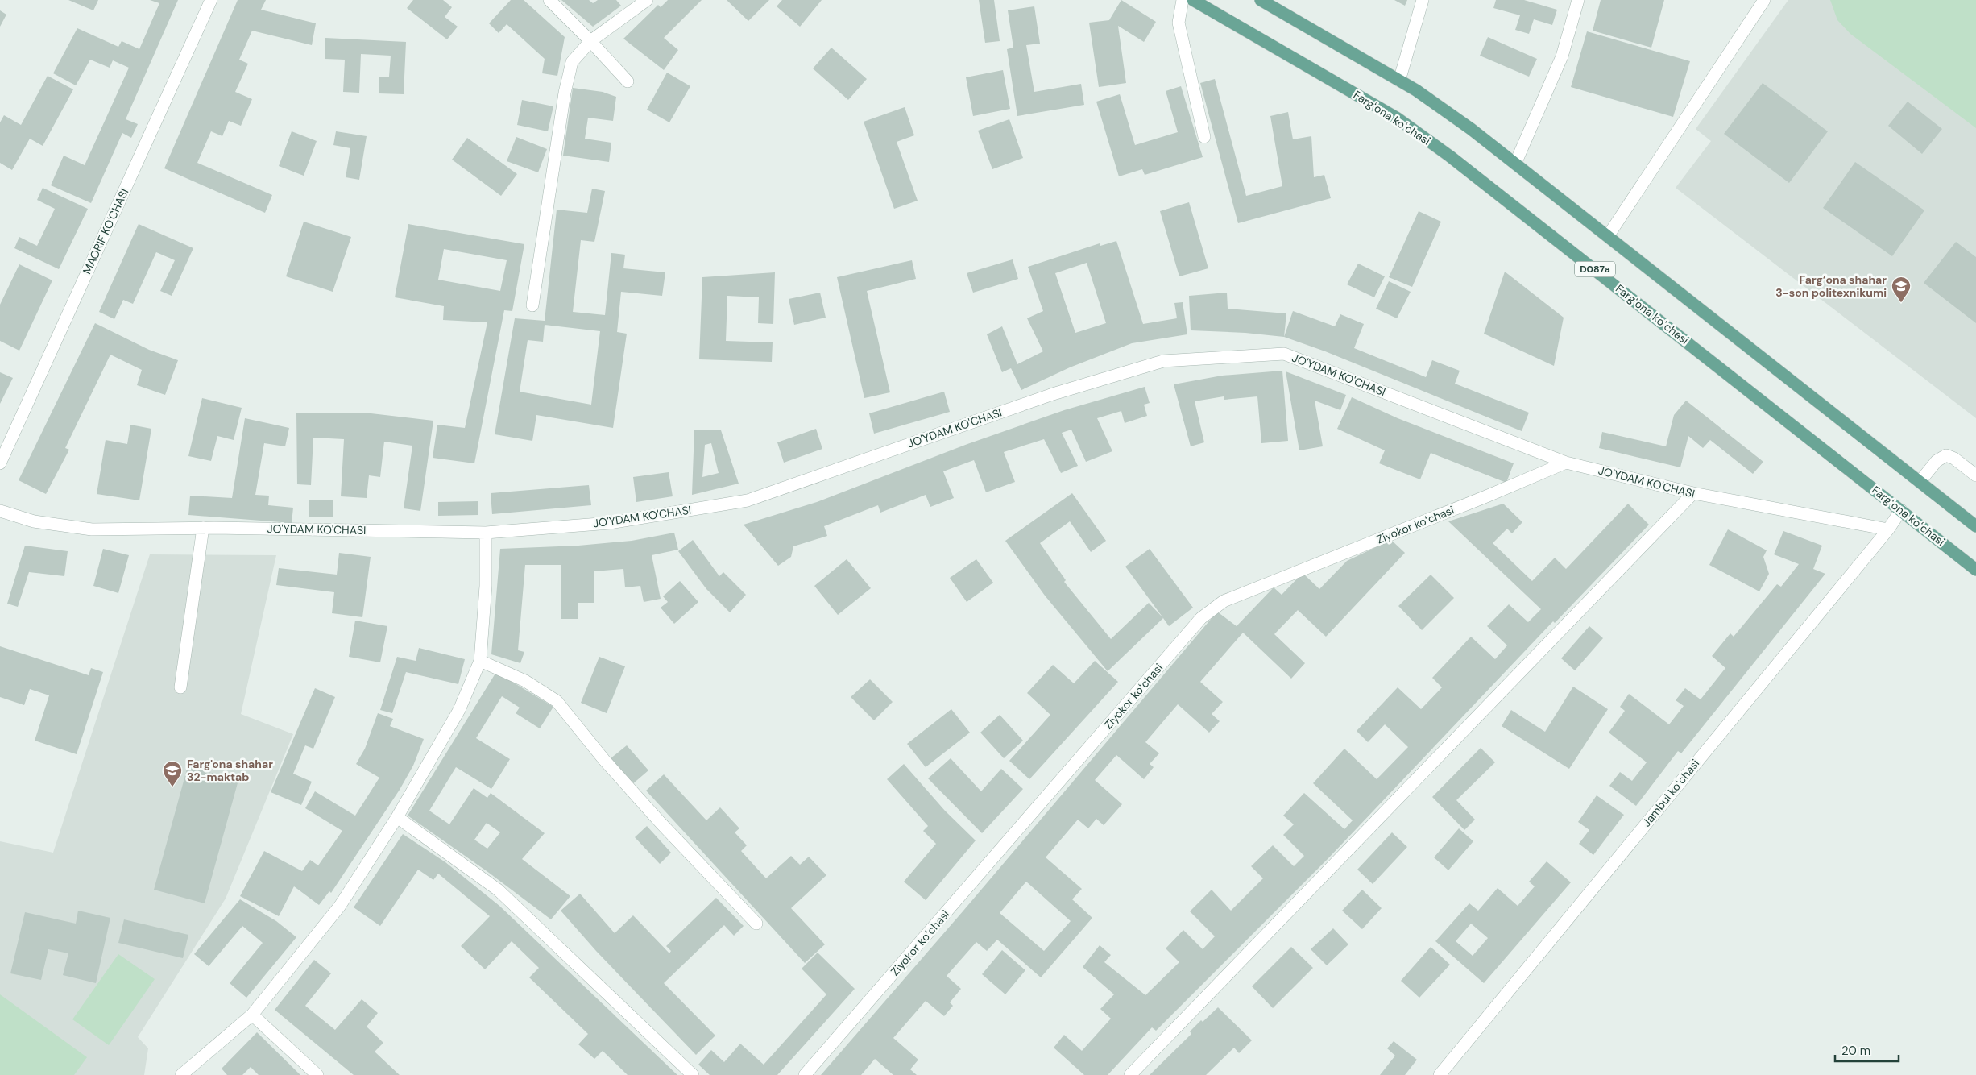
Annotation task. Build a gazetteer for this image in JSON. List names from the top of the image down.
{
  "streets": {
    "main road": ["Fargʻona koʻchasi", "D087a"],
    "street": [
      "MAORIF KO'CHASI",
      "JO'YDAM KO'CHASI",
      "Ziyokor koʻchasi",
      "Jambul koʻchasi"
    ]
  },
  "crossings": [
    ["Fargʻona koʻchasi", "Jambul koʻchasi"],
    ["JO'YDAM KO'CHASI", "Ziyokor koʻchasi"],
    ["JO'YDAM KO'CHASI", "Jambul koʻchasi"]
  ],
  "places": {
    "school or university": ["Farg‘ona shahar 3-son politexnikumi", "Farg'ona shahar 32-maktab"]
  },
  "scale_bar": "20 m"
}
